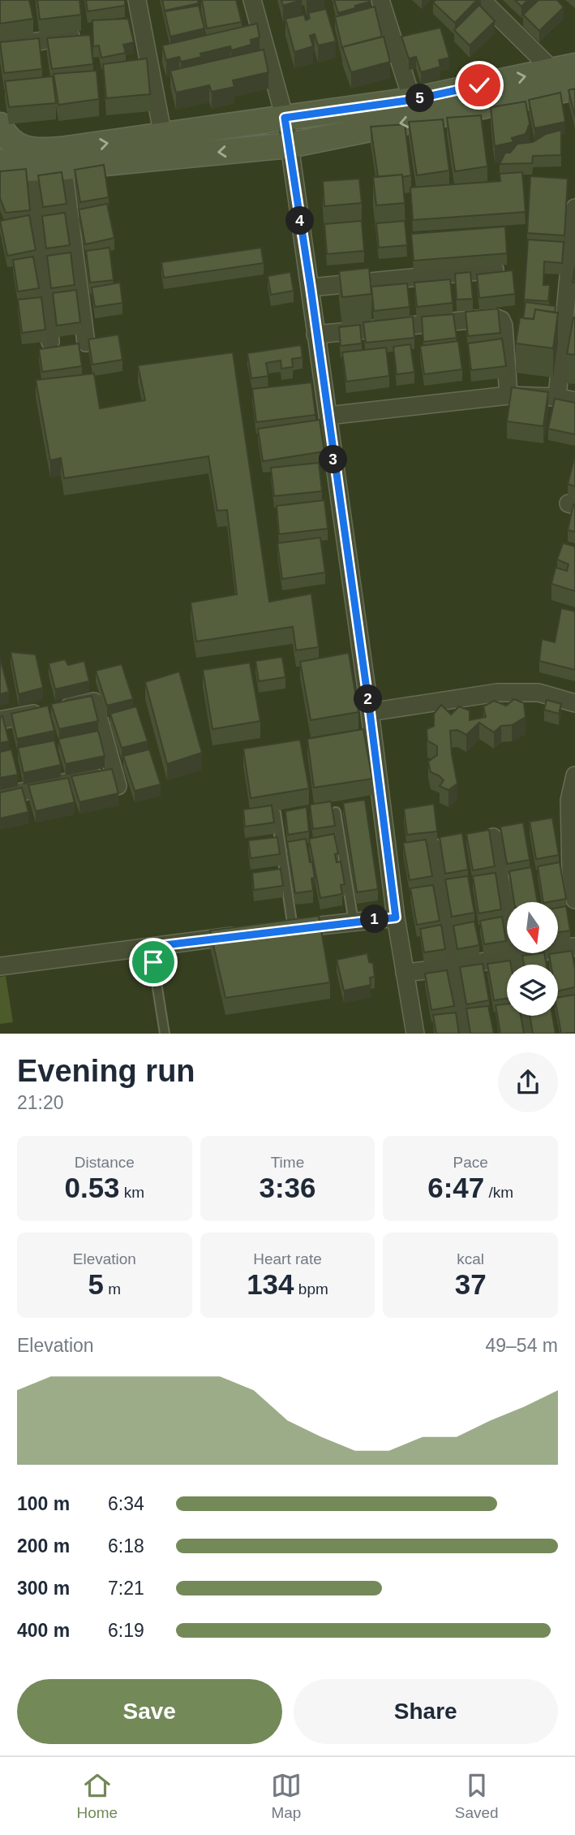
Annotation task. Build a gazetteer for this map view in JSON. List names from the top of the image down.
{
  "north": "bottom",
  "page": {
    "pins": [
      "5",
      "4",
      "3",
      "2",
      "1"
    ],
    "heading": ["Evening run", "21:20"],
    "stats": [
      ["Distance", "0.53 km"],
      ["Time", "3:36"],
      ["Pace", "6:47 /km"],
      ["Elevation", "5 m"],
      ["Heart rate", "134 bpm"],
      ["kcal", "37"]
    ],
    "chart": ["Elevation", "49–54 m"],
    "list": [
      {
        "name": "100 m",
        "note": "6:34"
      },
      {
        "name": "200 m",
        "note": "6:18"
      },
      {
        "name": "300 m",
        "note": "7:21"
      },
      {
        "name": "400 m",
        "note": "6:19"
      }
    ],
    "buttons": ["Save", "Share"],
    "tabs": ["Home", "Map", "Saved"]
  }
}
